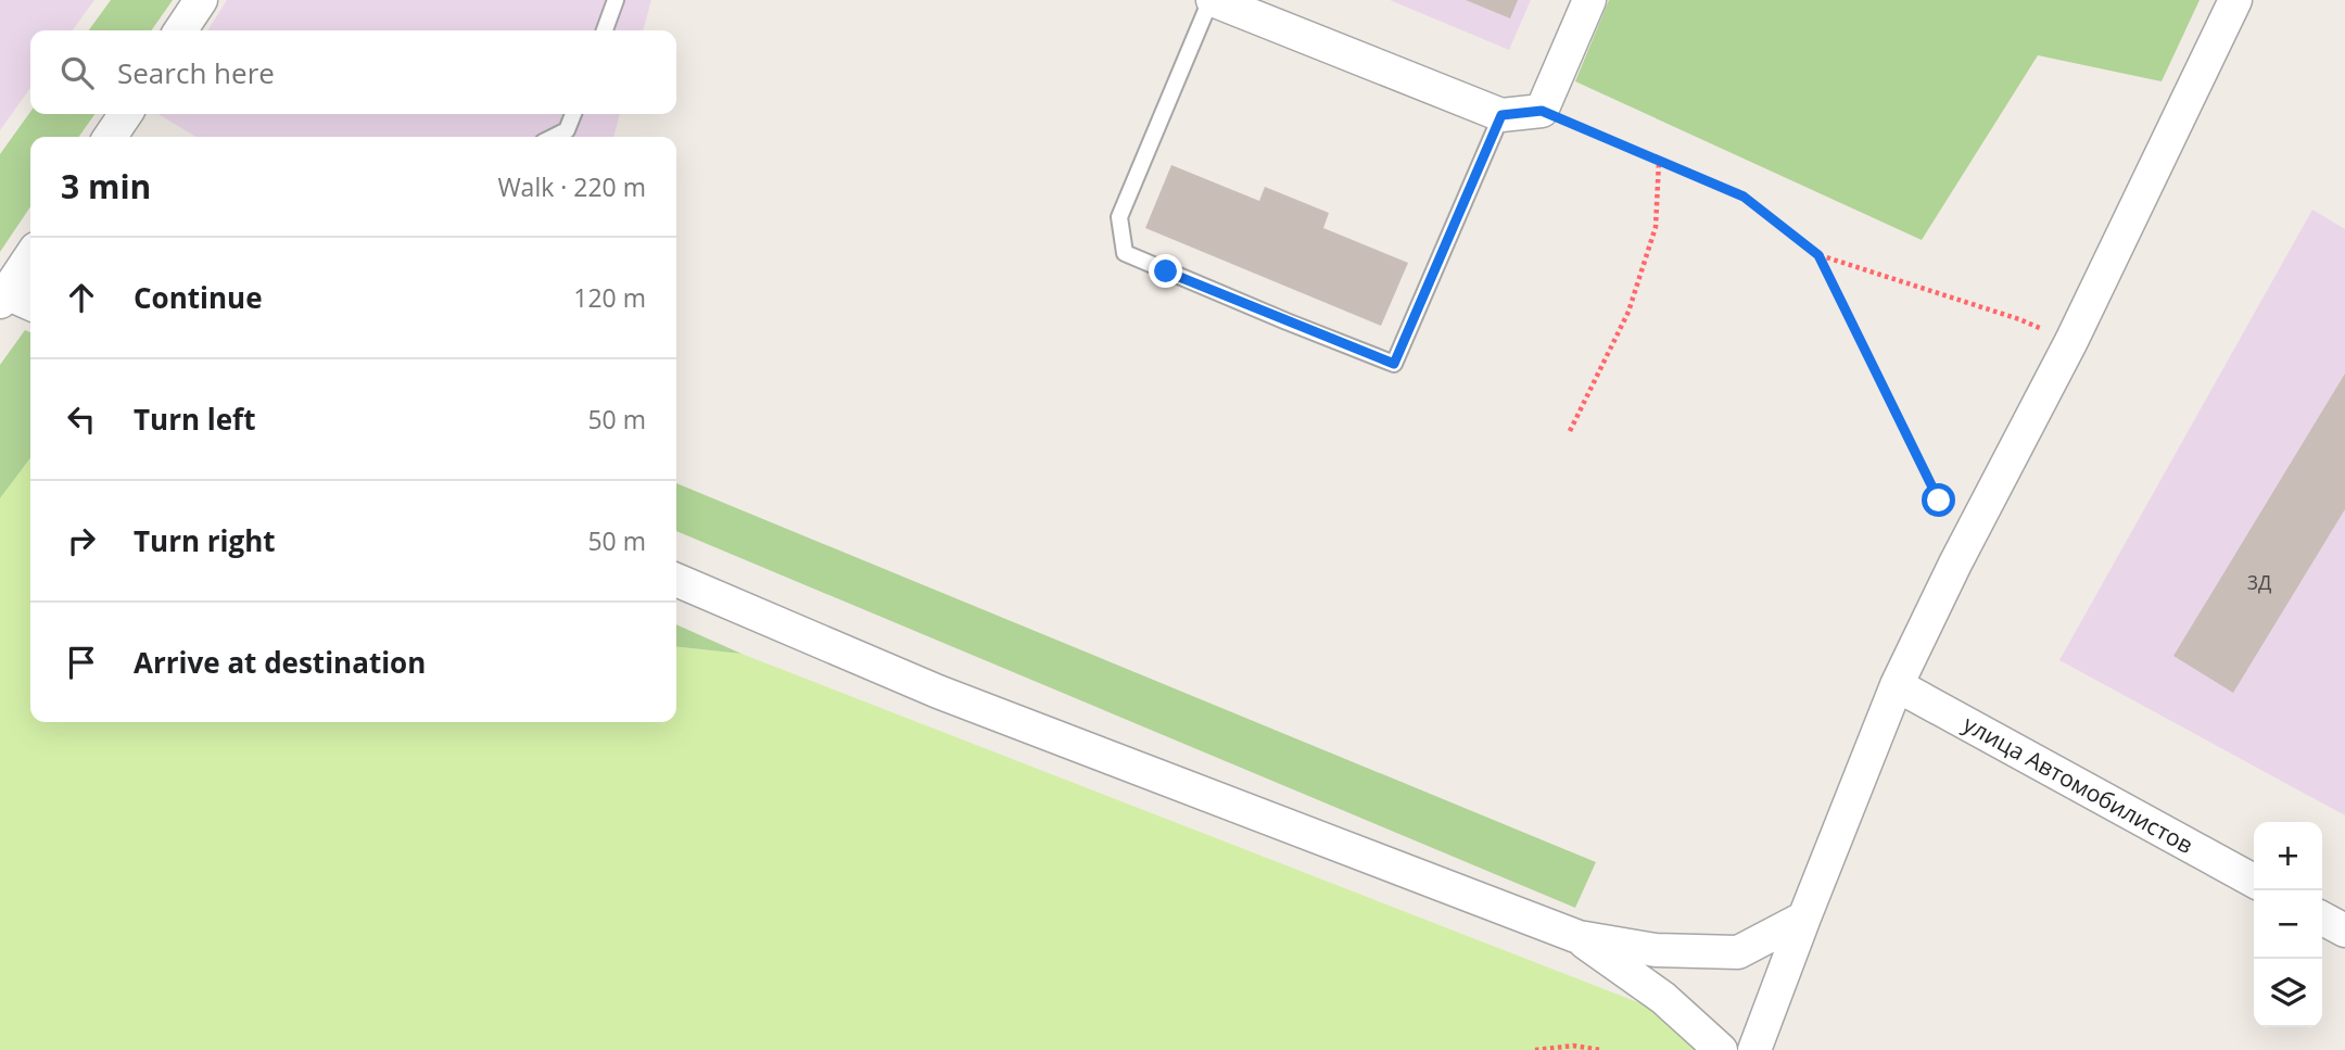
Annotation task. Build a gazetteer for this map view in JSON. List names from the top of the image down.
{
  "streets": {
    "street": ["улица Автомобилистов"]
  },
  "house_numbers": ["3Д"],
  "page": {
    "search": "Search here",
    "heading": ["3 min", "Walk · 220 m"],
    "list": [
      ["Continue", "120 m"],
      ["Turn left", "50 m"],
      ["Turn right", "50 m"],
      "Arrive at destination"
    ],
    "map_buttons": ["+", "−"]
  }
}
